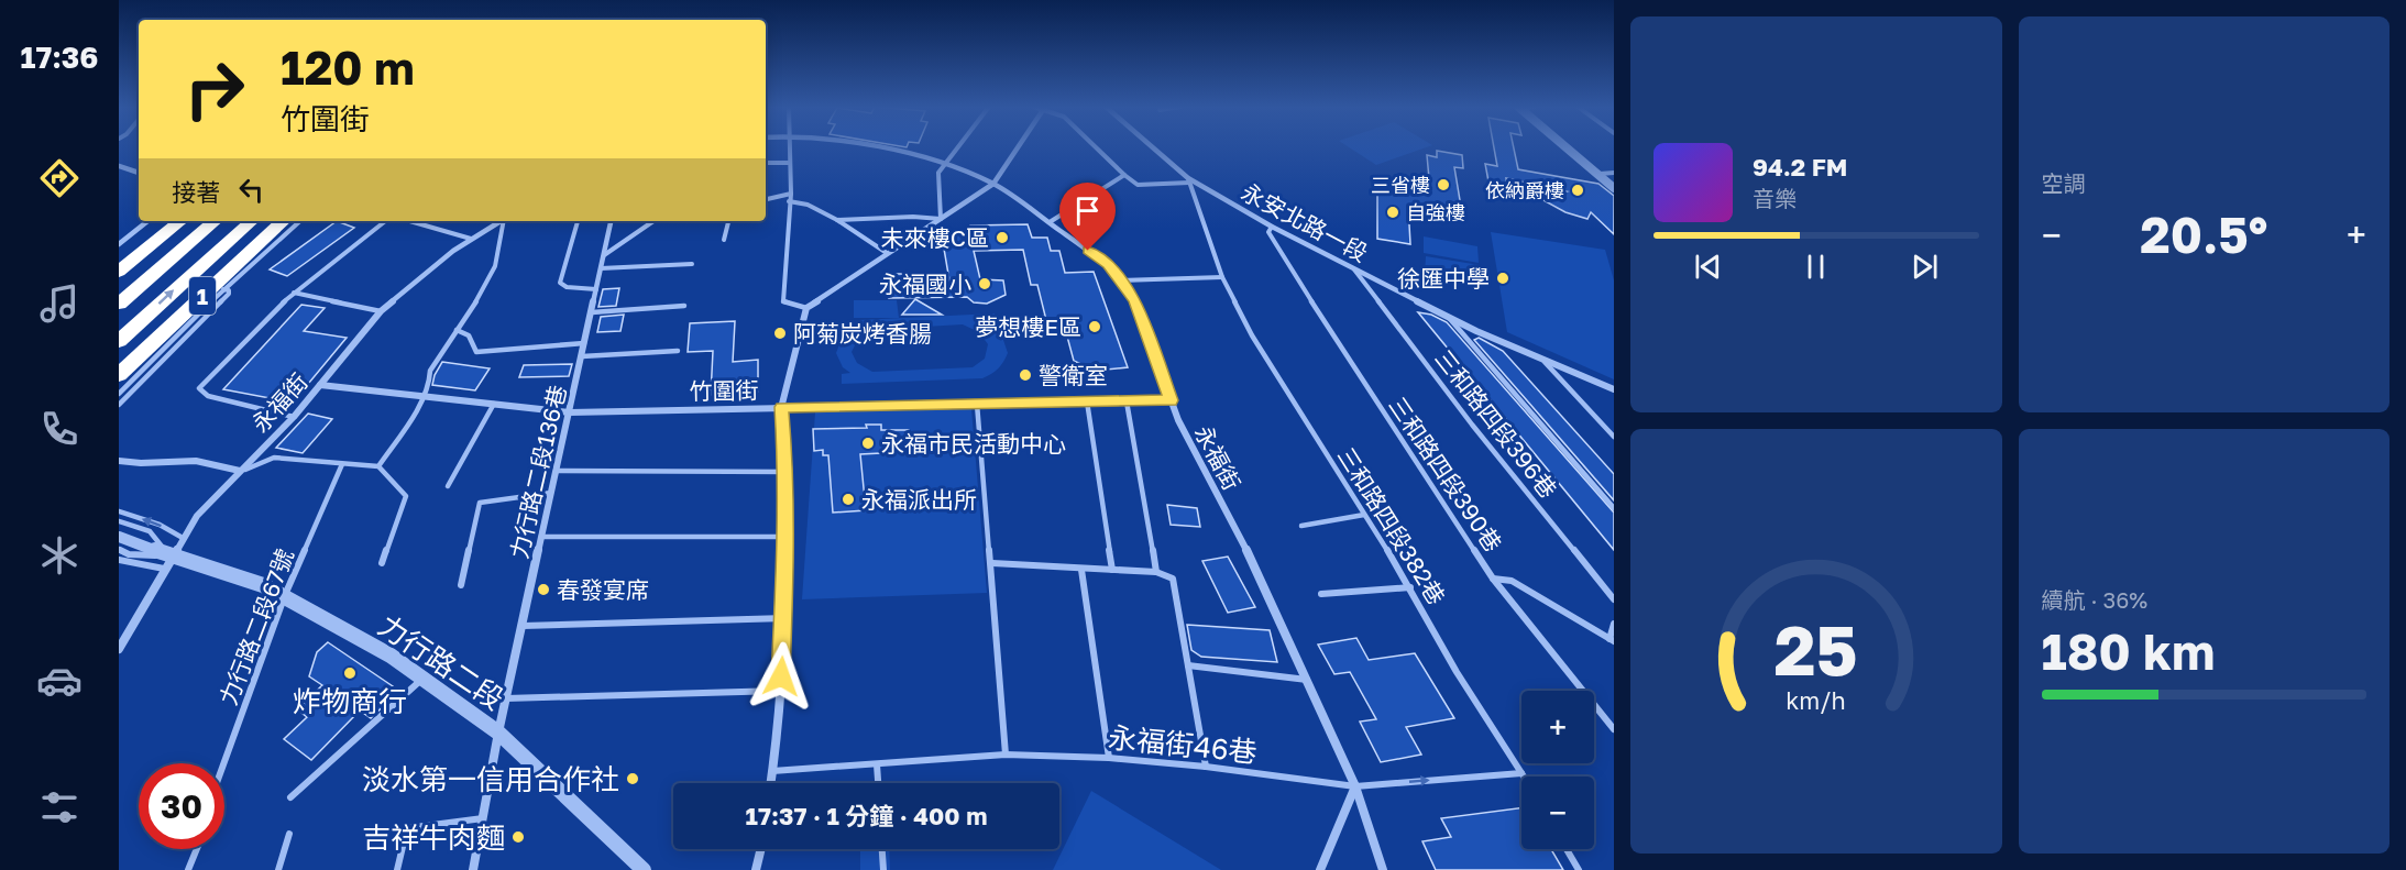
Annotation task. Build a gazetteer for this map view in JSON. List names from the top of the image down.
{
  "streets": {
    "highway": ["1"],
    "street": [
      "永安北路一段",
      "竹圍街",
      "永福街",
      "力行路二段136巷",
      "力行路二段"
    ],
    "lane": [
      "三和路四段396巷",
      "三和路四段390巷",
      "三和路四段382巷",
      "力行路二段67號",
      "永福街46巷"
    ]
  },
  "crossings": [
    ["永安北路一段", "三和路四段396巷"],
    ["永安北路一段", "三和路四段390巷"],
    ["永安北路一段", "三和路四段382巷"],
    ["竹圍街", "永福街"],
    ["竹圍街", "力行路二段136巷"],
    ["永福街", "力行路二段"],
    ["永福街", "永福街46巷"],
    ["力行路二段136巷", "力行路二段"],
    ["三和路四段382巷", "永福街46巷"],
    ["力行路二段67號", "力行路二段"]
  ],
  "places": [
    "三省樓",
    "依納爵樓",
    "自強樓",
    "未來樓C區",
    "徐匯中學",
    "永福國小",
    "夢想樓E區",
    "阿菊炭烤香腸",
    "警衛室",
    "永福市民活動中心",
    "永福派出所",
    "春發宴席",
    "炸物商行",
    "淡水第一信用合作社",
    "吉祥牛肉麵"
  ],
  "page": {
    "tabs": "17:36",
    "tile": [
      "空調",
      ["續航 · 36%", "180 km"]
    ],
    "turn": ["120 m", "竹圍街"],
    "song": ["94.2 FM", "音樂"],
    "then": "接著",
    "heat": ["−", "20.5°", "+"],
    "map_buttons": ["+", "−"],
    "limit": "30",
    "trip": "17:37 · 1 分鐘 · 400 m",
    "gauge": ["25", "km/h"]
  }
}
